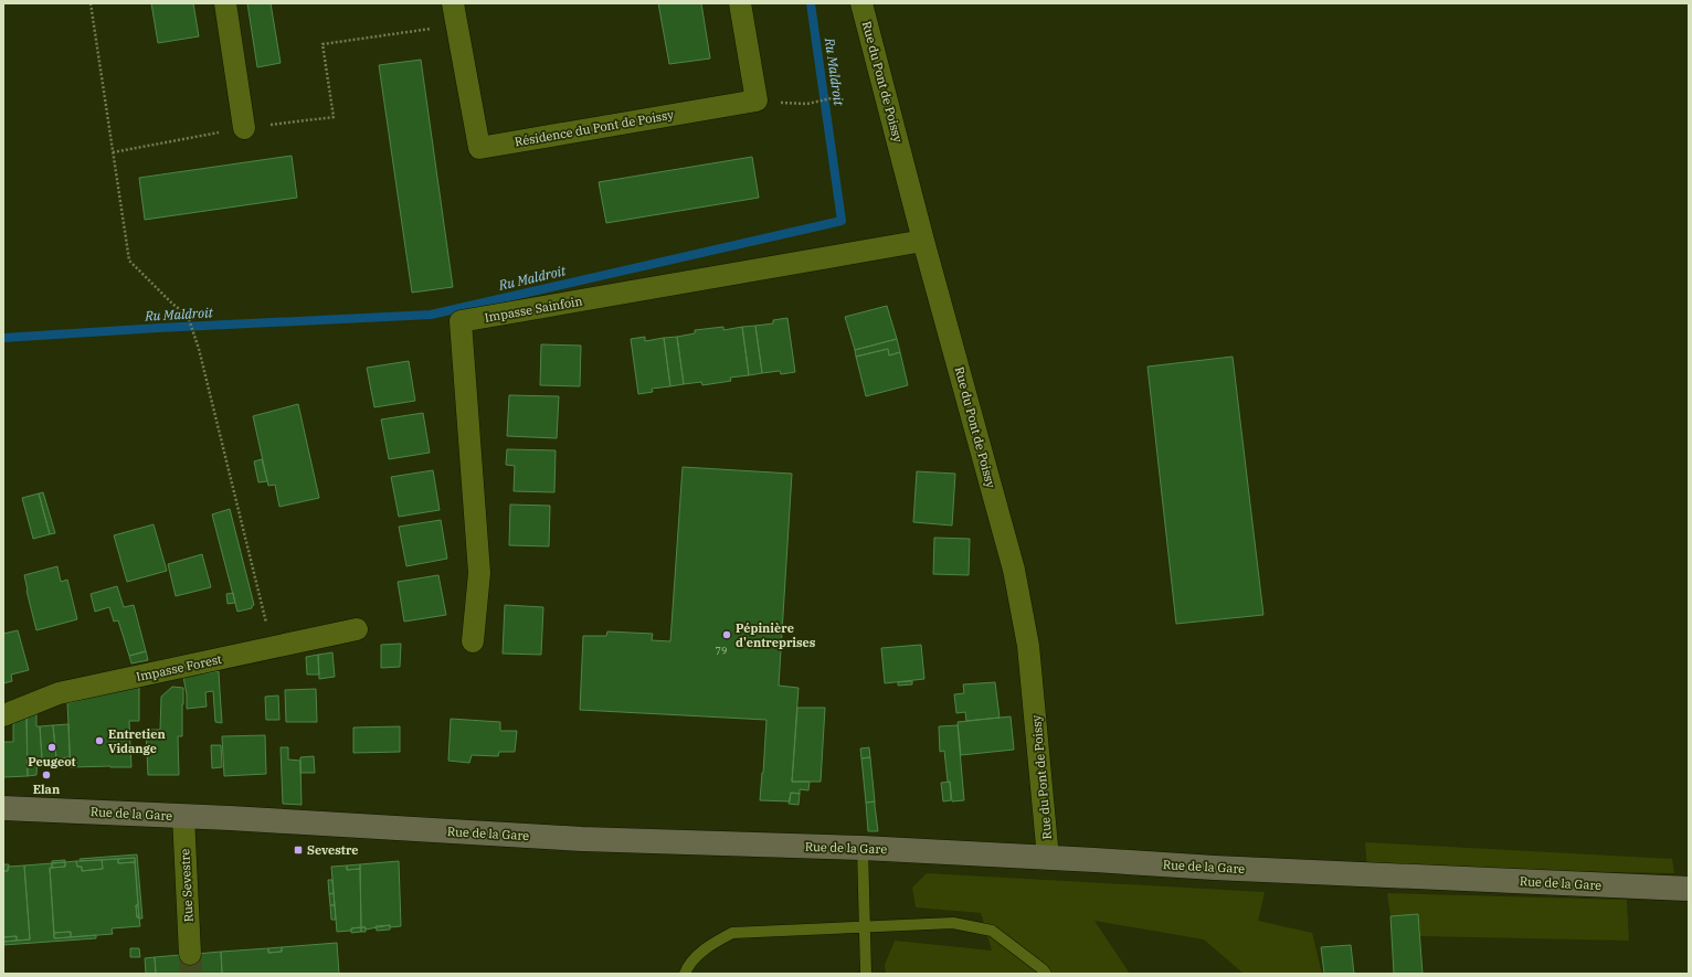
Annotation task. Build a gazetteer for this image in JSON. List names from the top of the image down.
{
  "streets": {
    "main road": ["Rue de la Gare"],
    "street": [
      "Rue du Pont de Poissy",
      "Résidence du Pont de Poissy",
      "Impasse Sainfoin",
      "Impasse Forest",
      "Rue Sevestre"
    ]
  },
  "crossings": [
    ["Rue du Pont de Poissy", "Impasse Sainfoin"],
    ["Rue du Pont de Poissy", "Rue de la Gare"],
    ["Rue de la Gare", "Rue Sevestre"]
  ],
  "water": ["Ru Maldroit"],
  "places": {
    "other": [
      "Pépinière d'entreprises",
      "Entretien Vidange",
      "Peugeot",
      "Elan"
    ],
    "transit": ["Sevestre"]
  },
  "house_numbers": ["79"]
}
